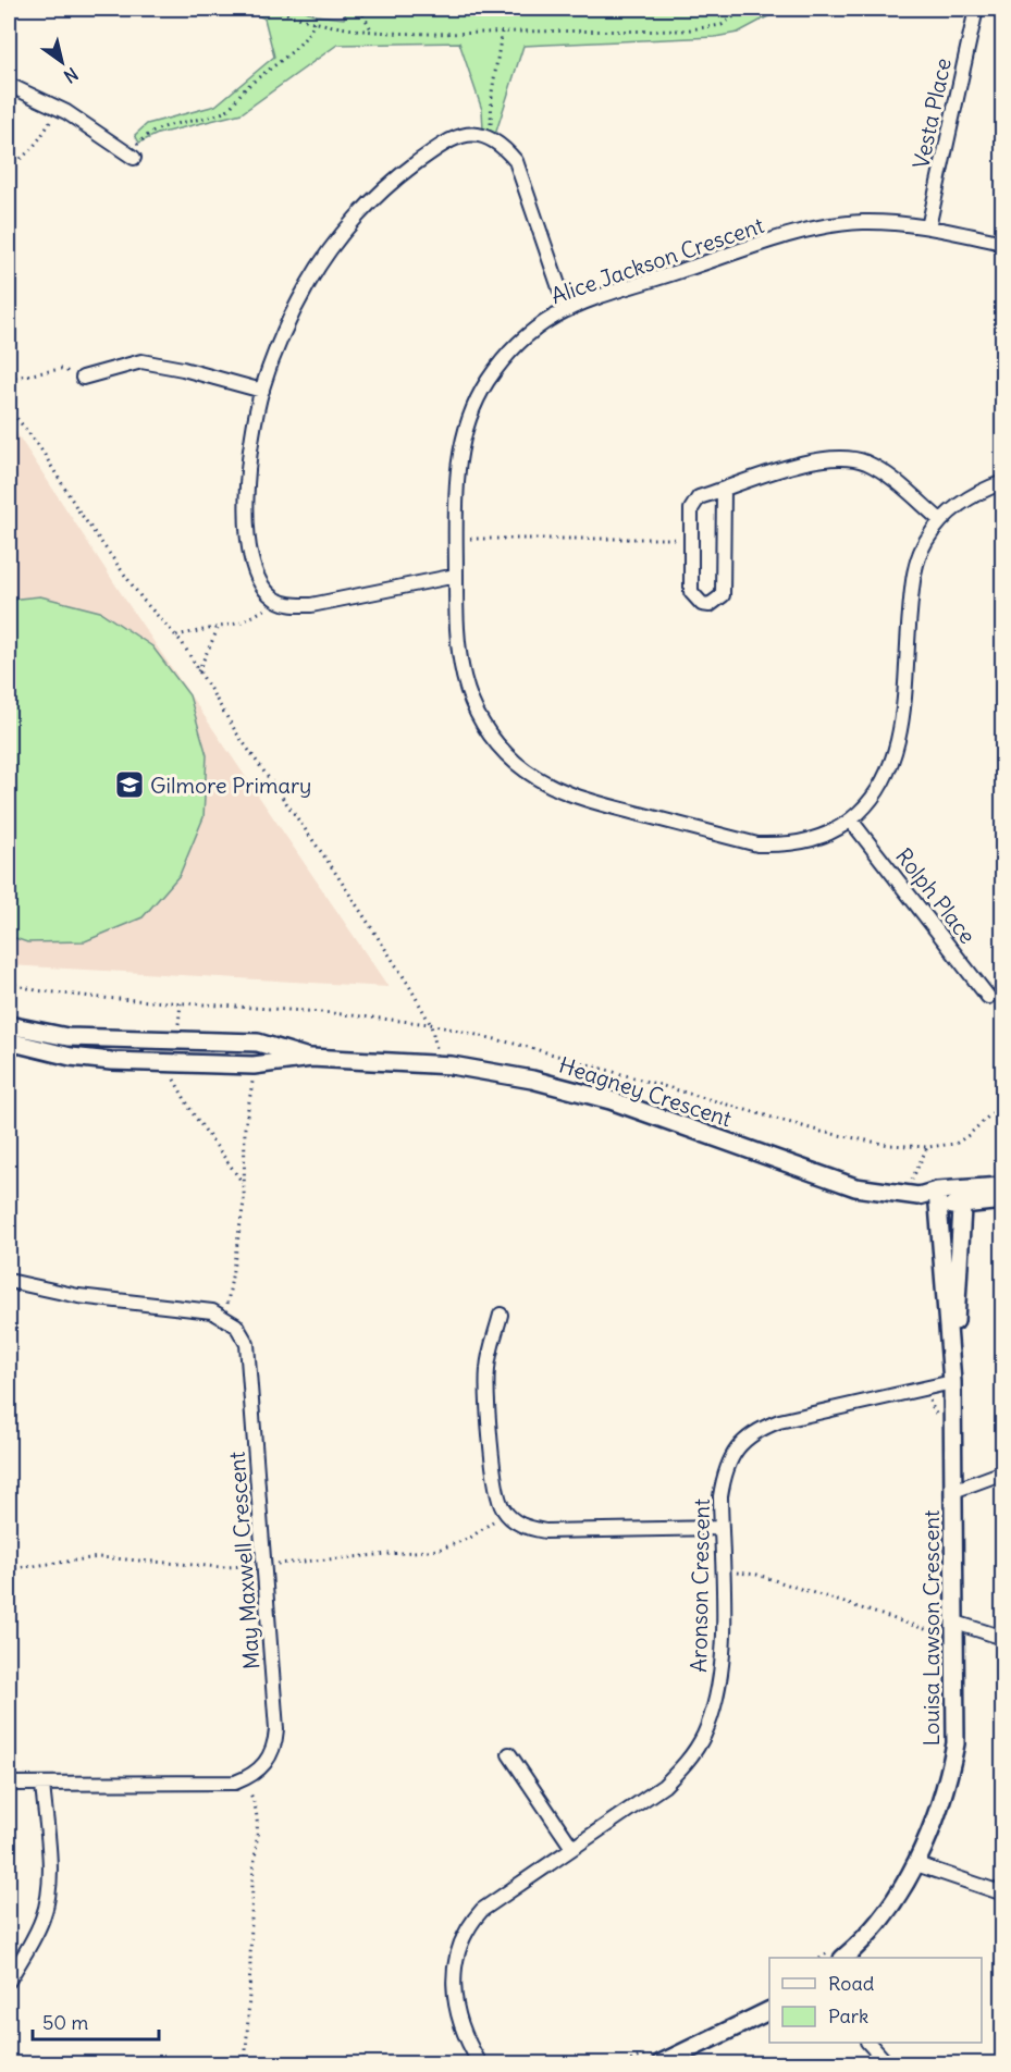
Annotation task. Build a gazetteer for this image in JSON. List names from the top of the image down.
{
  "streets": {
    "street": [
      "Vesta Place",
      "Alice Jackson Crescent",
      "Rolph Place",
      "Heagney Crescent",
      "May Maxwell Crescent",
      "Aronson Crescent",
      "Louisa Lawson Crescent"
    ]
  },
  "crossings": [
    ["Vesta Place", "Alice Jackson Crescent"],
    ["Alice Jackson Crescent", "Rolph Place"],
    ["Heagney Crescent", "Louisa Lawson Crescent"],
    ["Aronson Crescent", "Louisa Lawson Crescent"]
  ],
  "places": {
    "school or university": ["Gilmore Primary"]
  },
  "legend": ["Road", "Park"],
  "scale_bar": "50 m",
  "north": "bottom right"
}
